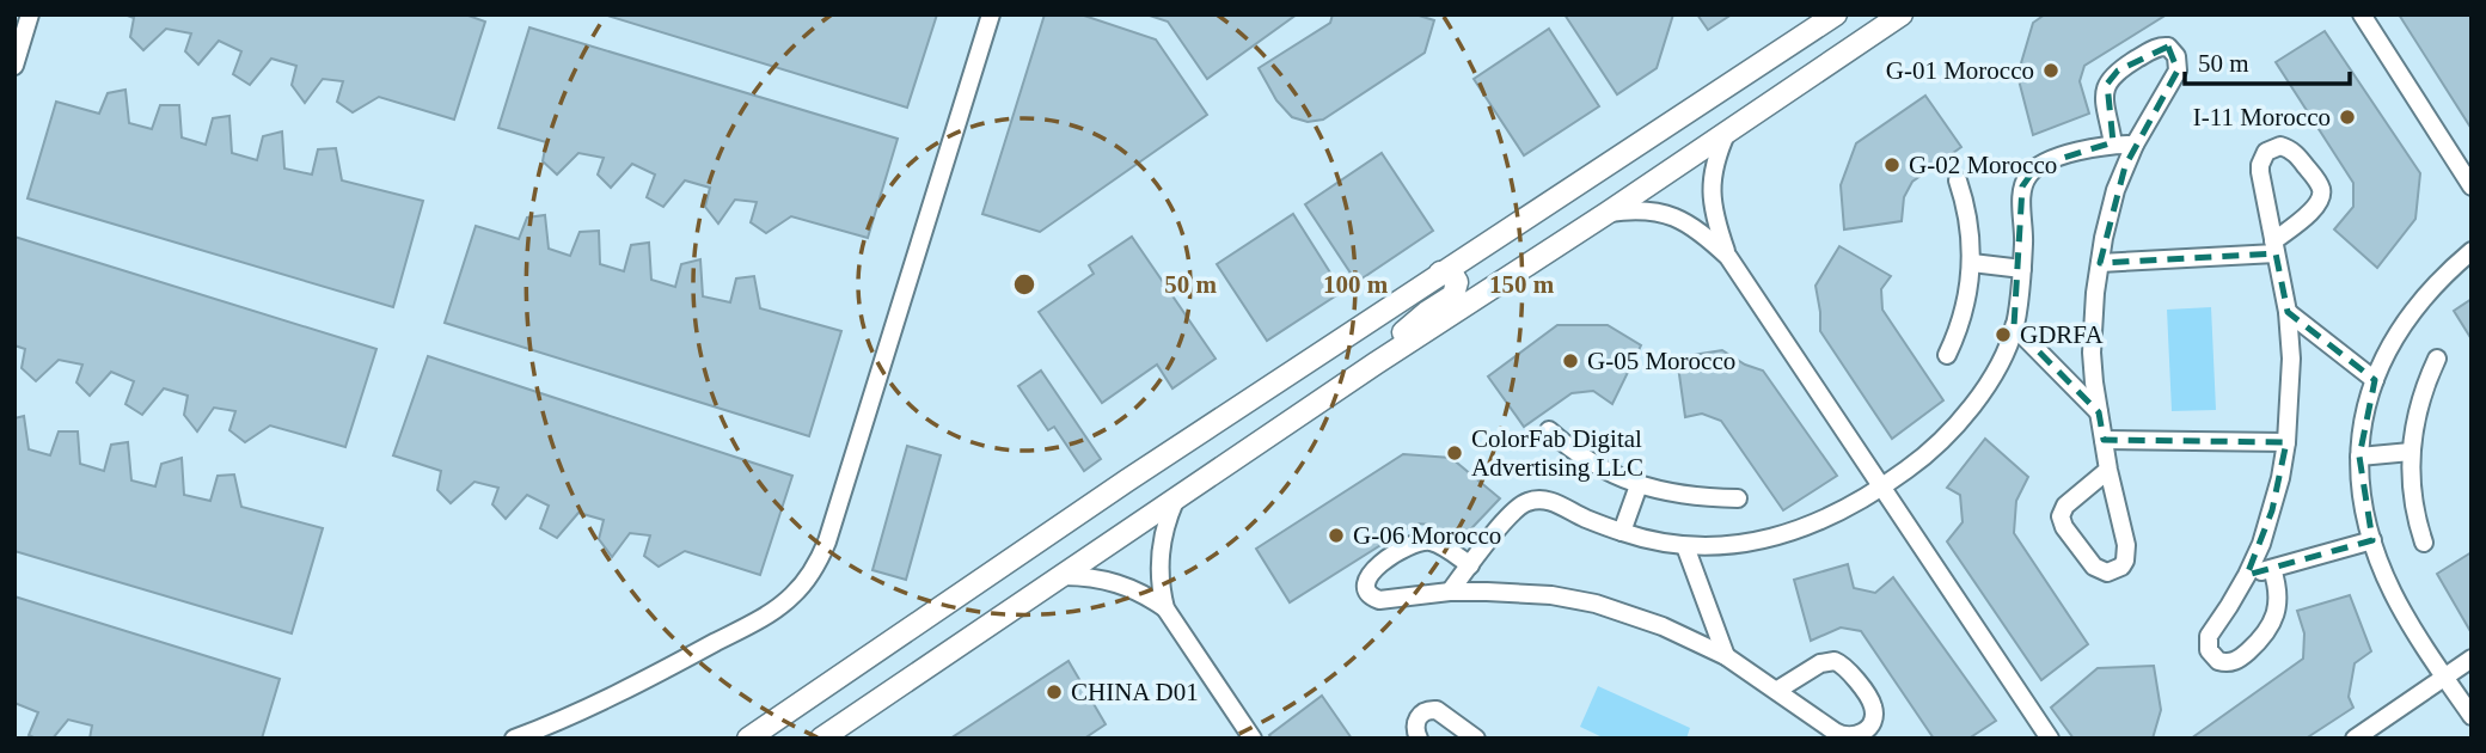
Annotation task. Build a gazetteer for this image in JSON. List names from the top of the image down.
{
  "places": [
    "G-01 Morocco",
    "I-11 Morocco",
    "G-02 Morocco",
    "GDRFA",
    "G-05 Morocco",
    "ColorFab Digital Advertising LLC",
    "G-06 Morocco",
    "CHINA D01"
  ],
  "scale_bar": "50 m",
  "rings": ["50 m", "100 m", "150 m"]
}
